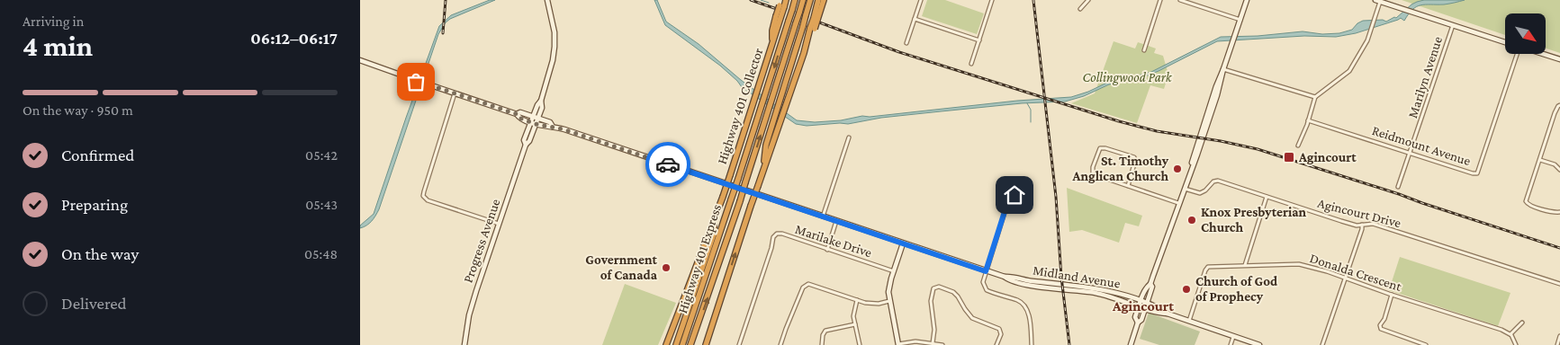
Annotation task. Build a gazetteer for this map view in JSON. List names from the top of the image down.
{
  "streets": {
    "highway": ["Highway 401 Collector", "Highway 401 Express"],
    "main road": ["Progress Avenue", "Midland Avenue"],
    "street": [
      "Marilyn Avenue",
      "Reidmount Avenue",
      "Agincourt Drive",
      "Marilake Drive",
      "Donalda Crescent"
    ]
  },
  "crossings": [
    ["Marilyn Avenue", "Reidmount Avenue"],
    ["Progress Avenue", "Midland Avenue"],
    ["Donalda Crescent", "Midland Avenue"]
  ],
  "districts": ["Agincourt"],
  "parks": ["Collingwood Park"],
  "places": {
    "transit": ["Agincourt"],
    "other": [
      "St. Timothy Anglican Church",
      "Knox Presbyterian Church",
      "Government of Canada",
      "Church of God of Prophecy"
    ]
  },
  "north": "bottom right",
  "page": {
    "heading": ["4 min", "Arriving in", "06:12–06:17"],
    "bar": "On the way · 950 m",
    "list": [
      ["Confirmed", "05:42"],
      ["Preparing", "05:43"],
      ["On the way", "05:48"],
      "Delivered"
    ]
  }
}
